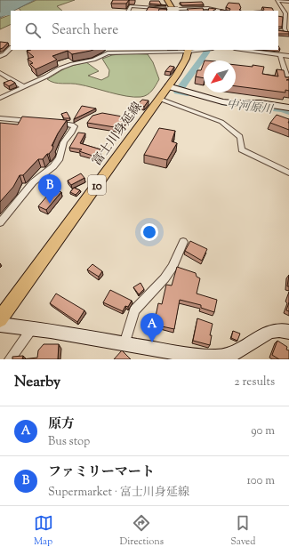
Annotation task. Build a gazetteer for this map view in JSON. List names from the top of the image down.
{
  "streets": {
    "main road": ["富士川身延線", "10"]
  },
  "water": ["中河原川"],
  "north": "bottom left",
  "page": {
    "search": "Search here",
    "pins": ["B", "A"],
    "heading": ["Nearby", "2 results"],
    "list": [
      {
        "mark": "A",
        "name": "原方",
        "note": "Bus stop",
        "value": "90 m"
      },
      {
        "mark": "B",
        "name": "ファミリーマート",
        "note": "Supermarket · 富士川身延線",
        "value": "100 m"
      }
    ],
    "nav": ["Map", "Directions", "Saved"]
  }
}
